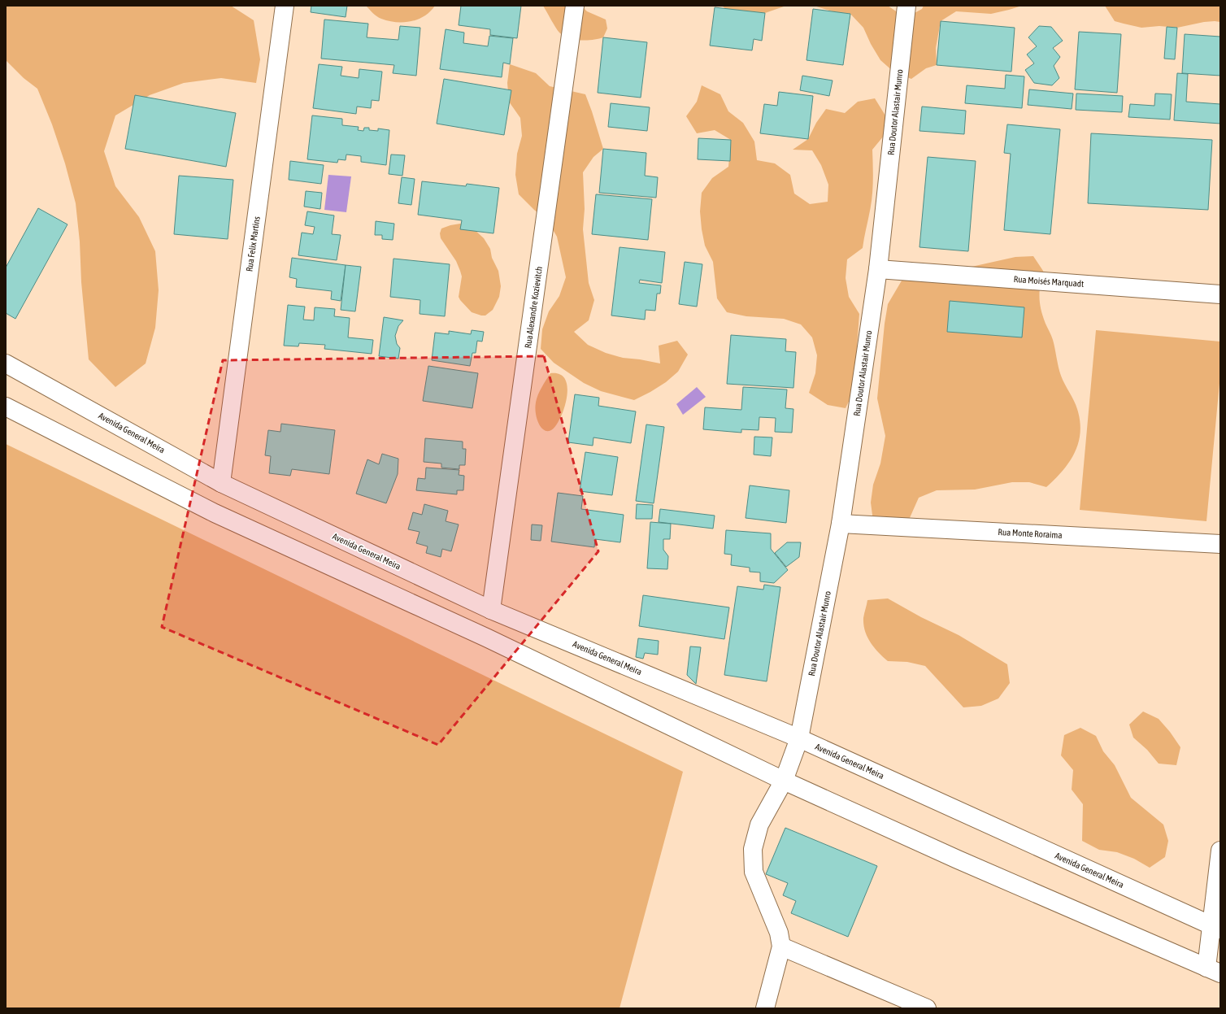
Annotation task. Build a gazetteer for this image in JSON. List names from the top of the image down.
{
  "streets": {
    "street": [
      "Rua Doutor Alastair Munro",
      "Rua Felix Martins",
      "Rua Moisés Marquadt",
      "Rua Alexandre Kozievitch",
      "Avenida General Meira",
      "Rua Monte Roraima"
    ]
  },
  "crossings": [
    ["Rua Doutor Alastair Munro", "Rua Moisés Marquadt"],
    ["Rua Doutor Alastair Munro", "Avenida General Meira"],
    ["Rua Doutor Alastair Munro", "Rua Monte Roraima"],
    ["Rua Felix Martins", "Avenida General Meira"],
    ["Rua Alexandre Kozievitch", "Avenida General Meira"]
  ]
}
